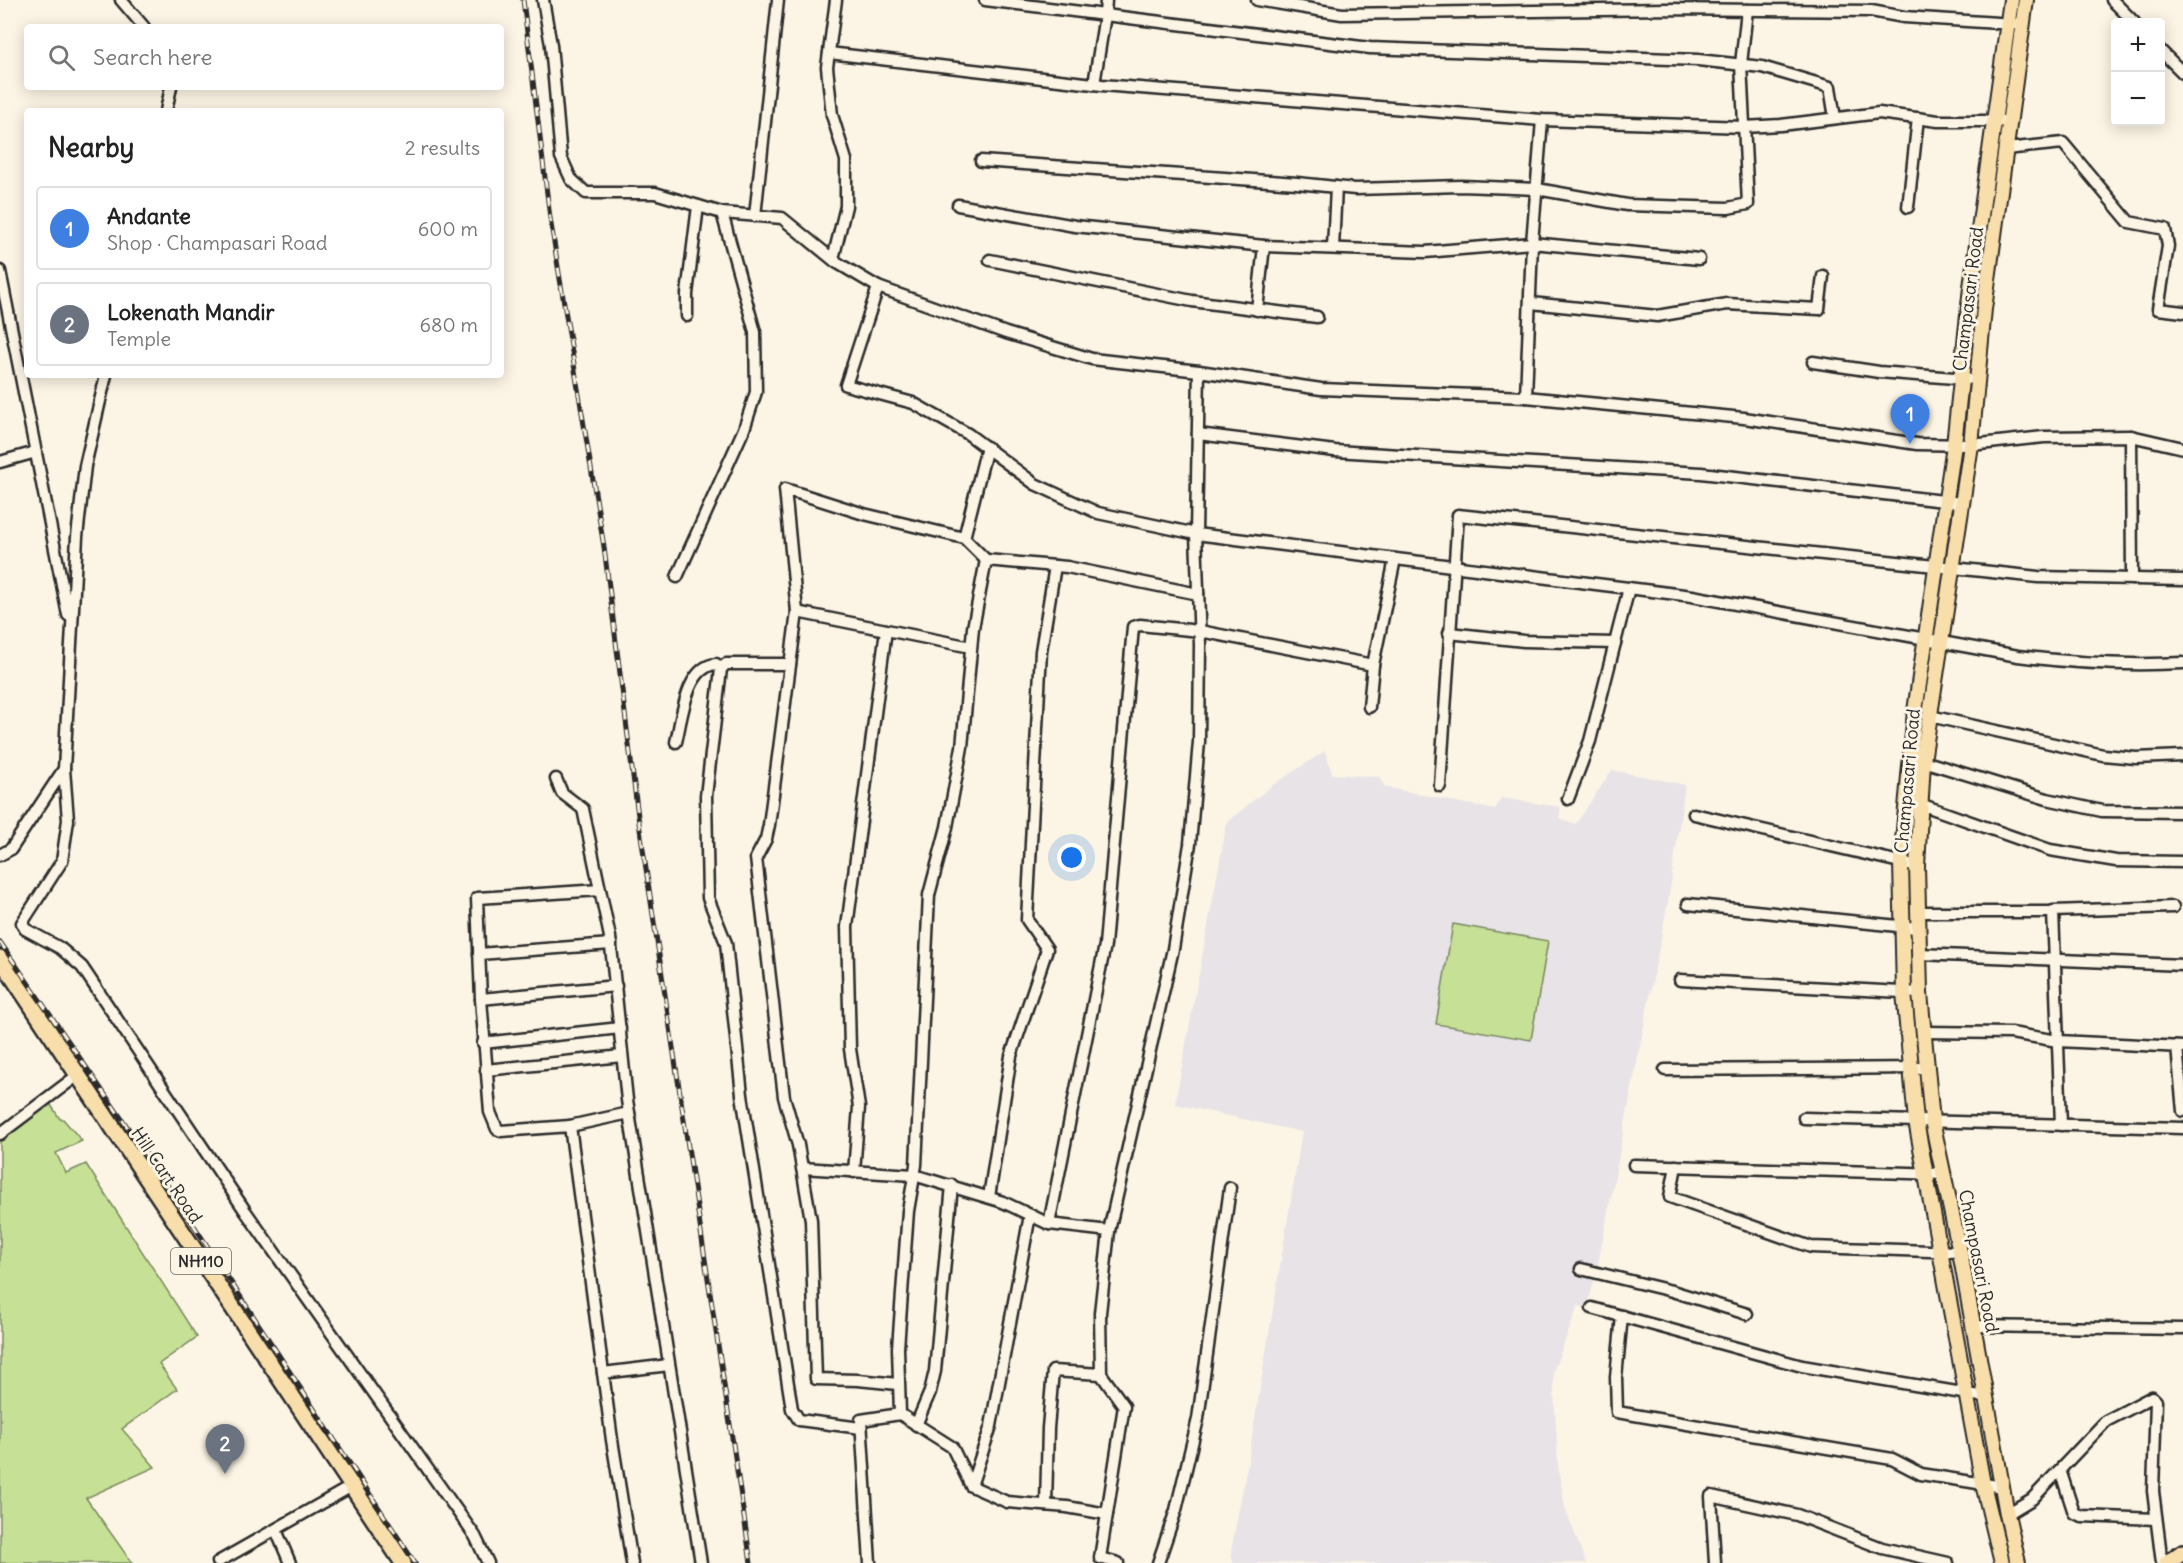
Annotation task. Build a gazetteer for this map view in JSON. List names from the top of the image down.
{
  "streets": {
    "highway": ["Hill Cart Road", "NH110"],
    "main road": ["Champasari Road"]
  },
  "page": {
    "map_buttons": ["+", "−"],
    "search": "Search here",
    "heading": ["Nearby", "2 results"],
    "list": [
      {
        "mark": "1",
        "name": "Andante",
        "note": "Shop · Champasari Road",
        "value": "600 m"
      },
      {
        "mark": "2",
        "name": "Lokenath Mandir",
        "note": "Temple",
        "value": "680 m"
      }
    ],
    "pins": ["1", "2"]
  }
}
